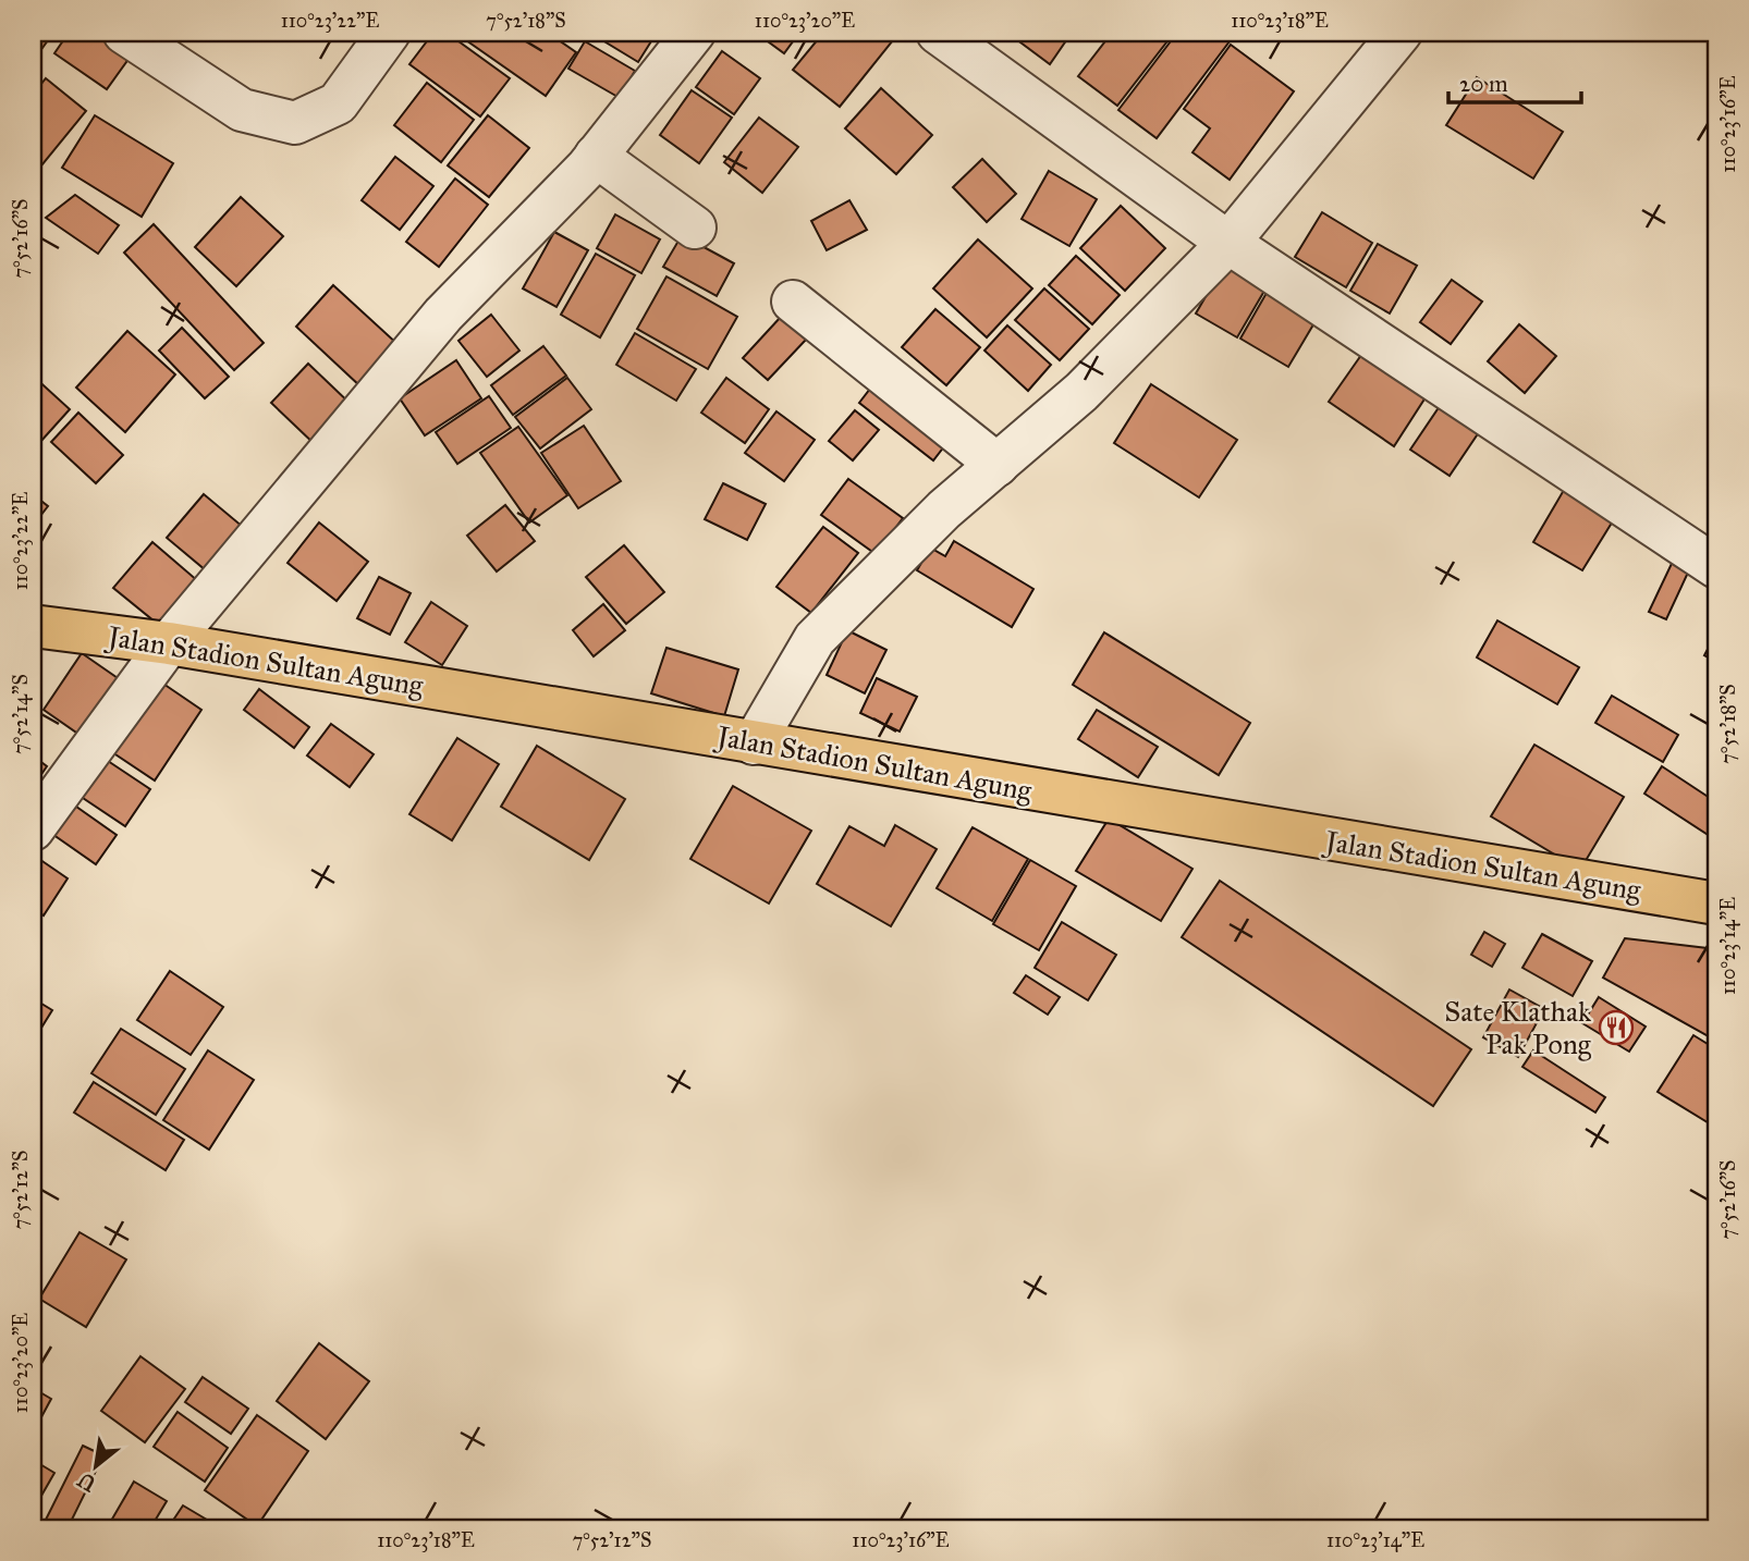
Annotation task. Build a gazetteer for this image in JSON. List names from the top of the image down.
{
  "streets": {
    "main road": ["Jalan Stadion Sultan Agung"]
  },
  "places": {
    "restaurant": ["Sate Klathak Pak Pong"]
  },
  "scale_bar": "20 m",
  "north": "bottom left",
  "coordinates": [
    "110°23'22\"E",
    "7°52'18\"S",
    "110°23'20\"E",
    "110°23'18\"E",
    "110°23'16\"E",
    "7°52'16\"S",
    "7°52'14\"S",
    "110°23'14\"E",
    "7°52'12\"S"
  ]
}
